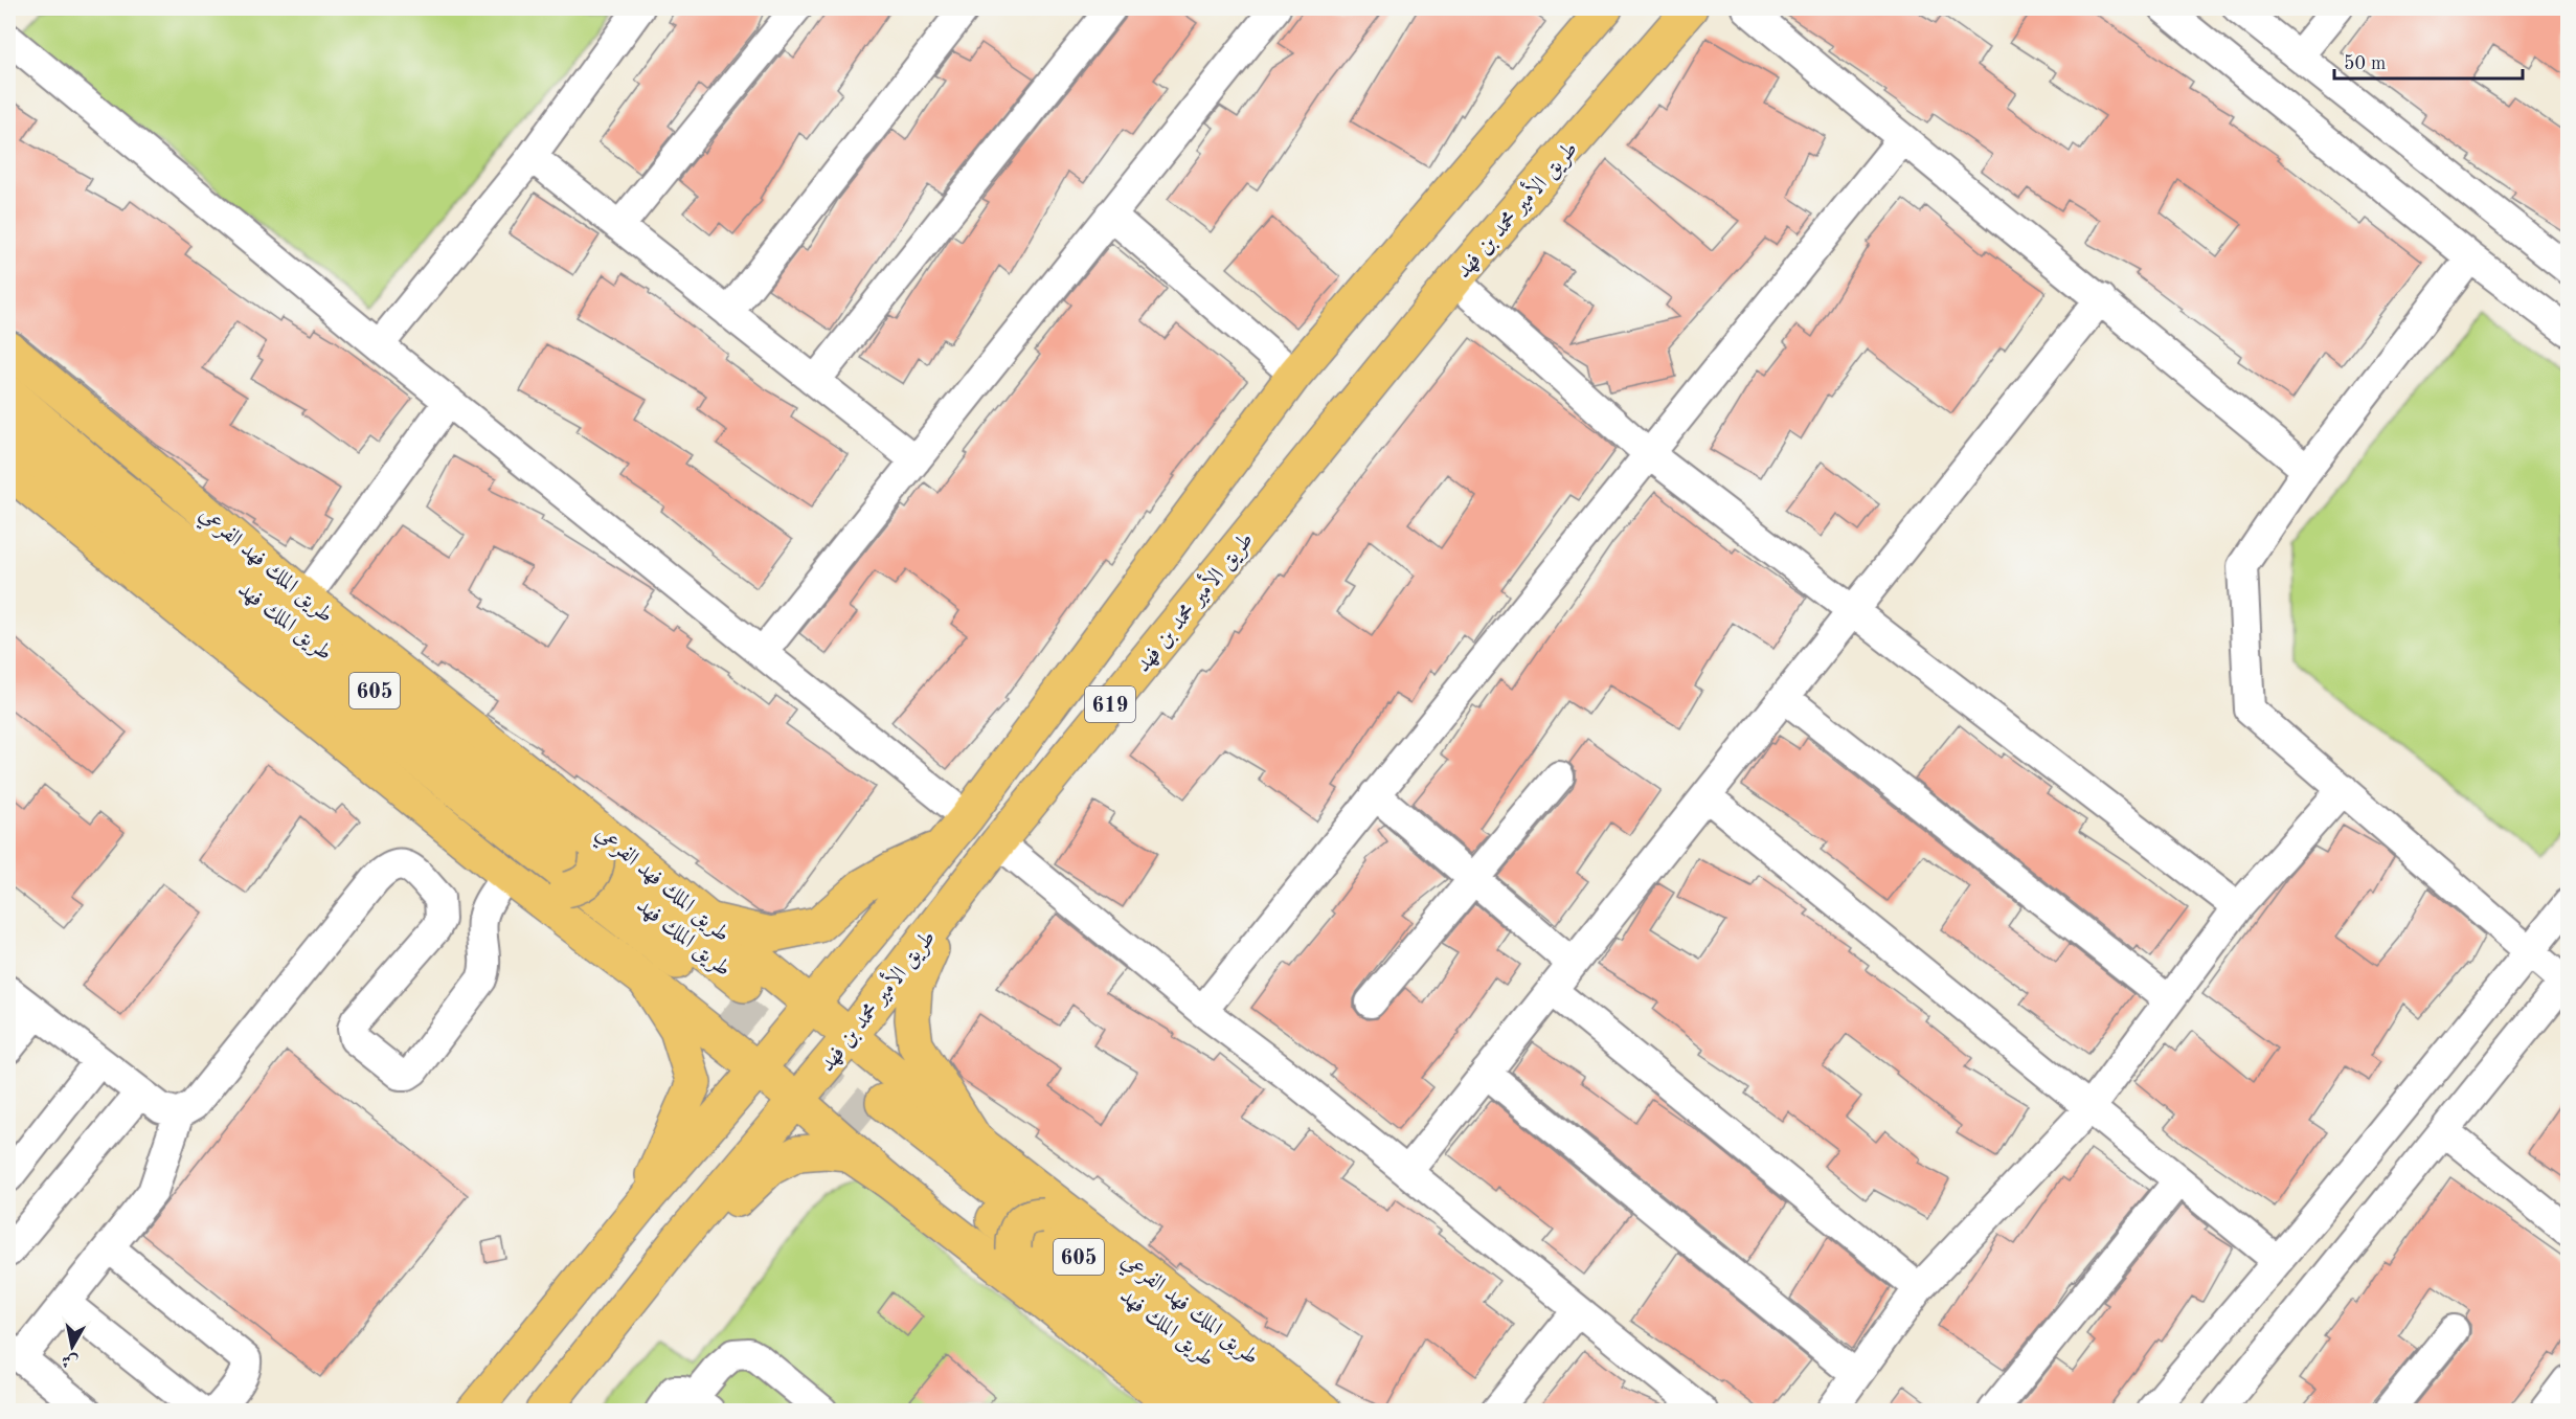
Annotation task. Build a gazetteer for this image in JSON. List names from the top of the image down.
{
  "streets": {
    "main road": [
      "طريق الأمير محمد بن فهد",
      "طريق الملك فهد الفرعي",
      "طريق الملك فهد",
      "605",
      "619"
    ]
  },
  "crossings": [
    ["طريق الأمير محمد بن فهد", "طريق الملك فهد الفرعي"]
  ],
  "scale_bar": "50 m",
  "north": "bottom"
}
